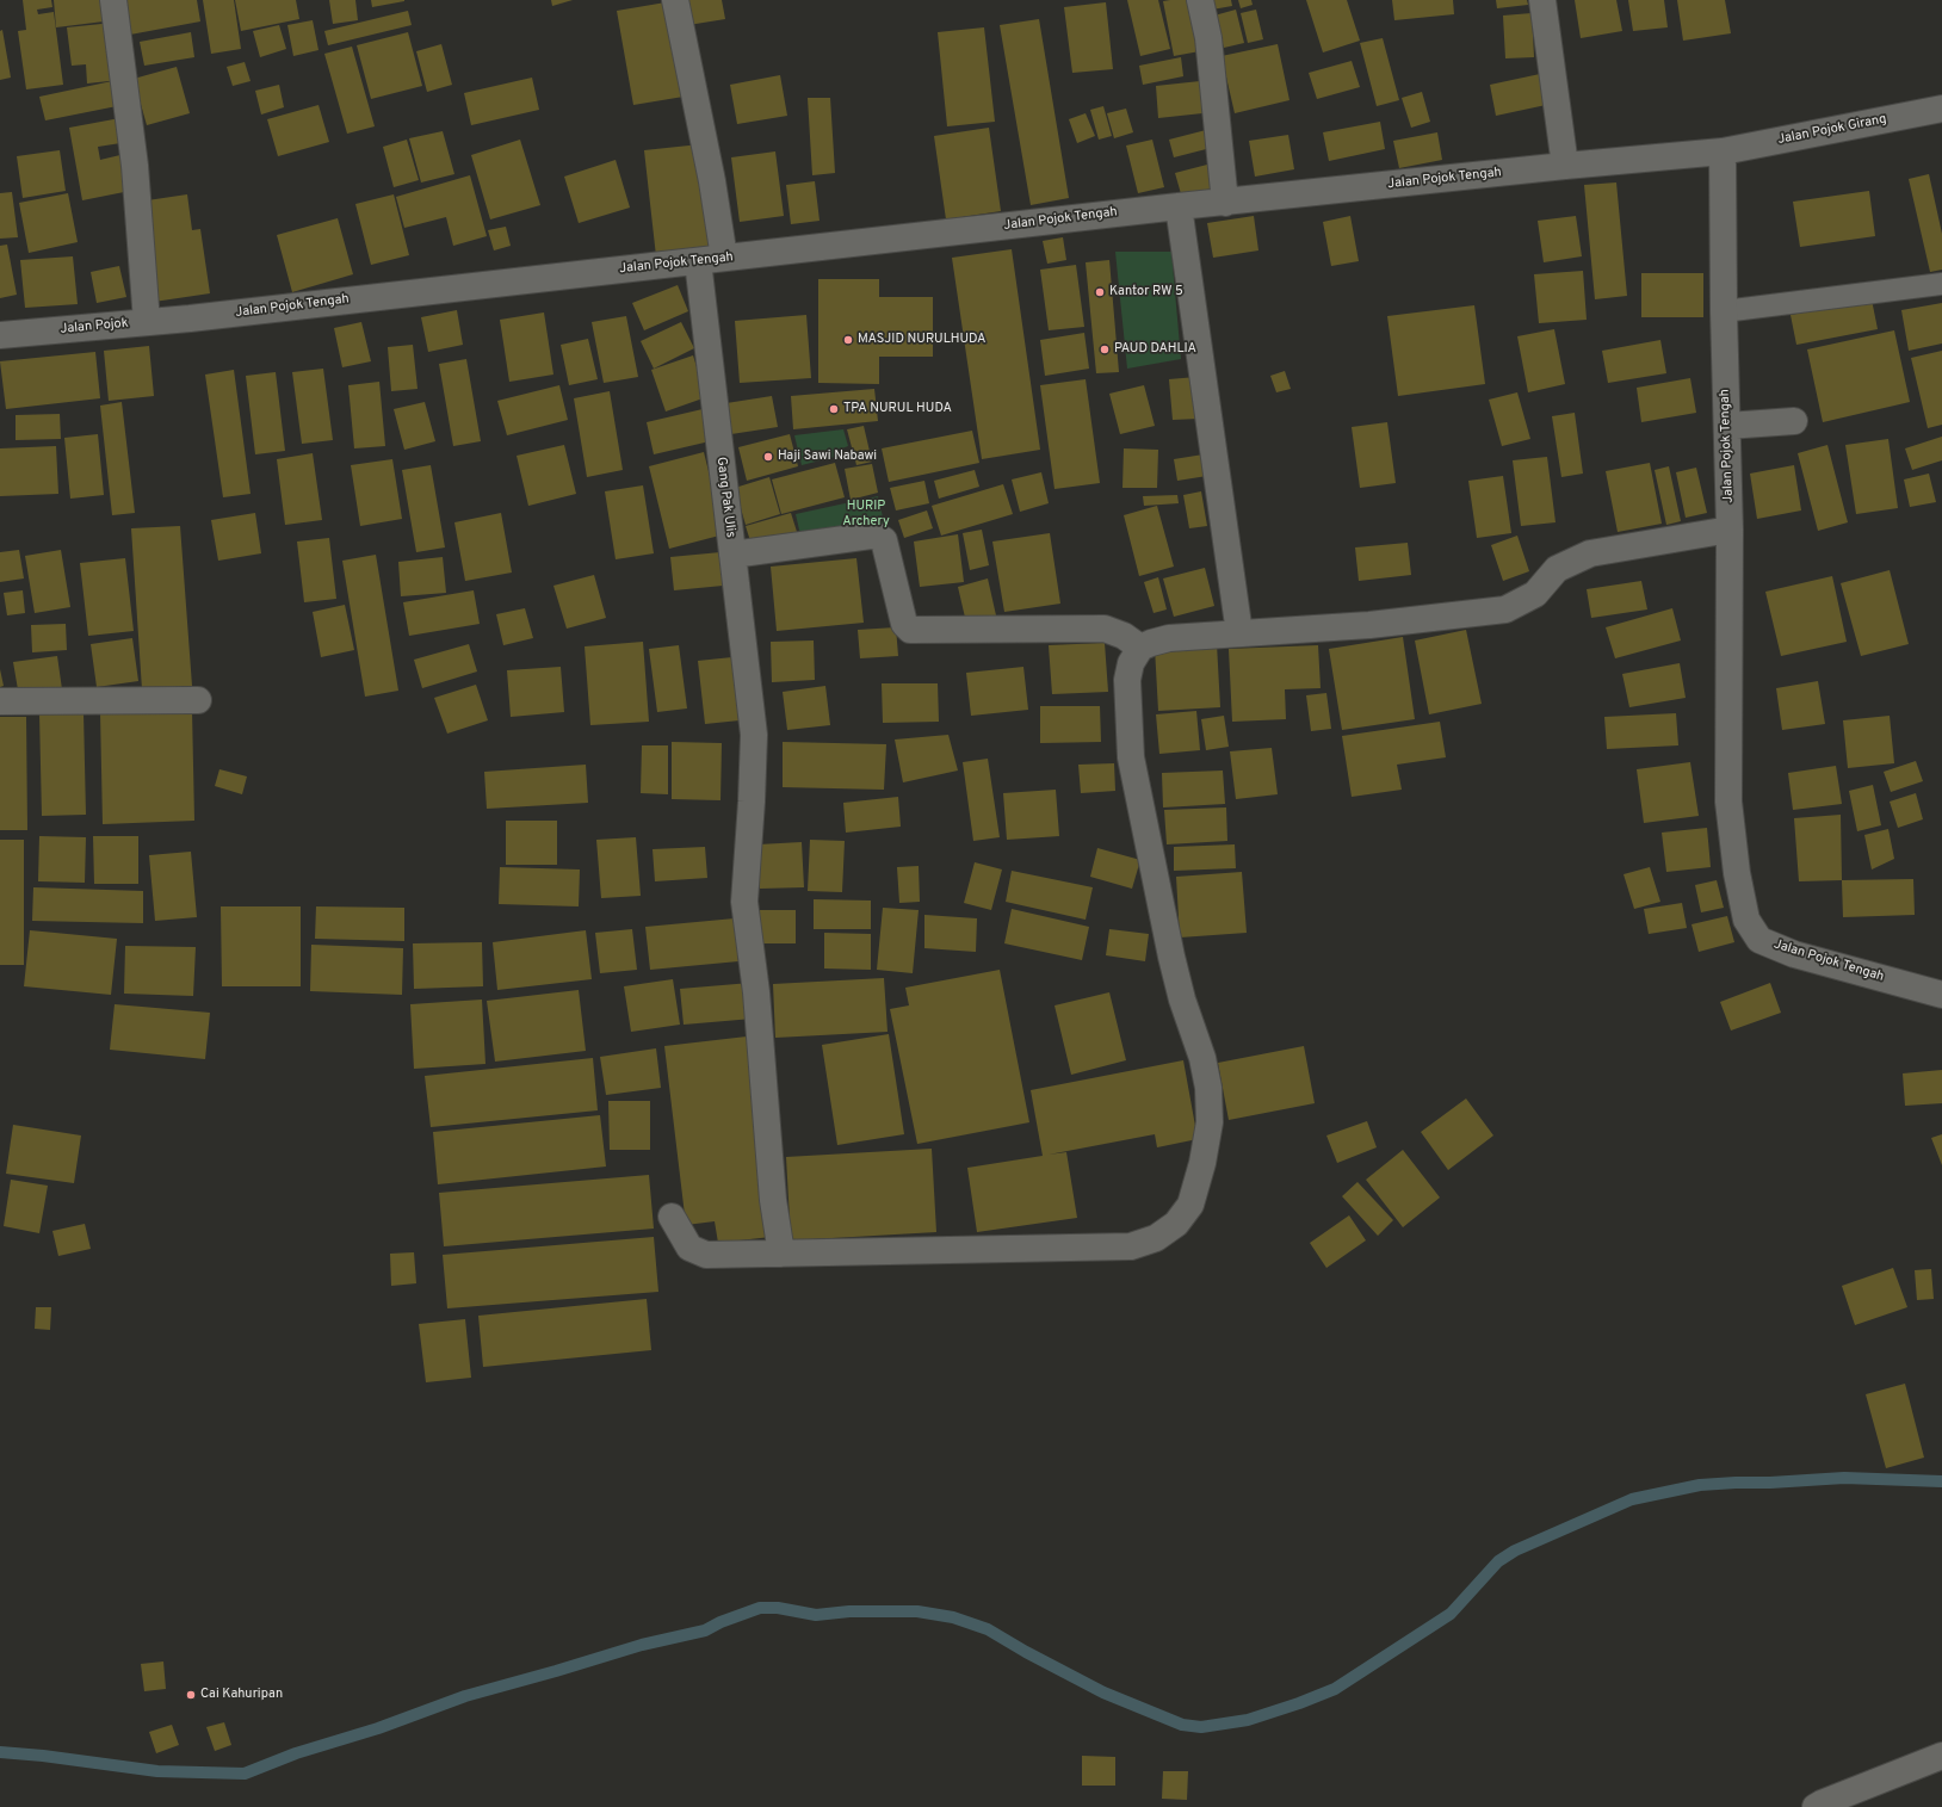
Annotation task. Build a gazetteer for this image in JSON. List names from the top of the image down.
{
  "streets": {
    "street": [
      "Jalan Pojok Girang",
      "Jalan Pojok Tengah",
      "Jalan Pojok",
      "Gang Pak Ulis"
    ]
  },
  "crossings": [
    ["Jalan Pojok Girang", "Jalan Pojok Tengah"],
    ["Jalan Pojok Tengah", "Jalan Pojok"],
    ["Jalan Pojok Tengah", "Gang Pak Ulis"]
  ],
  "parks": ["HURIP Archery"],
  "places": [
    "Kantor RW 5",
    "MASJID NURULHUDA",
    "PAUD DAHLIA",
    "TPA NURUL HUDA",
    "Haji Sawi Nabawi",
    "Cai Kahuripan"
  ]
}
